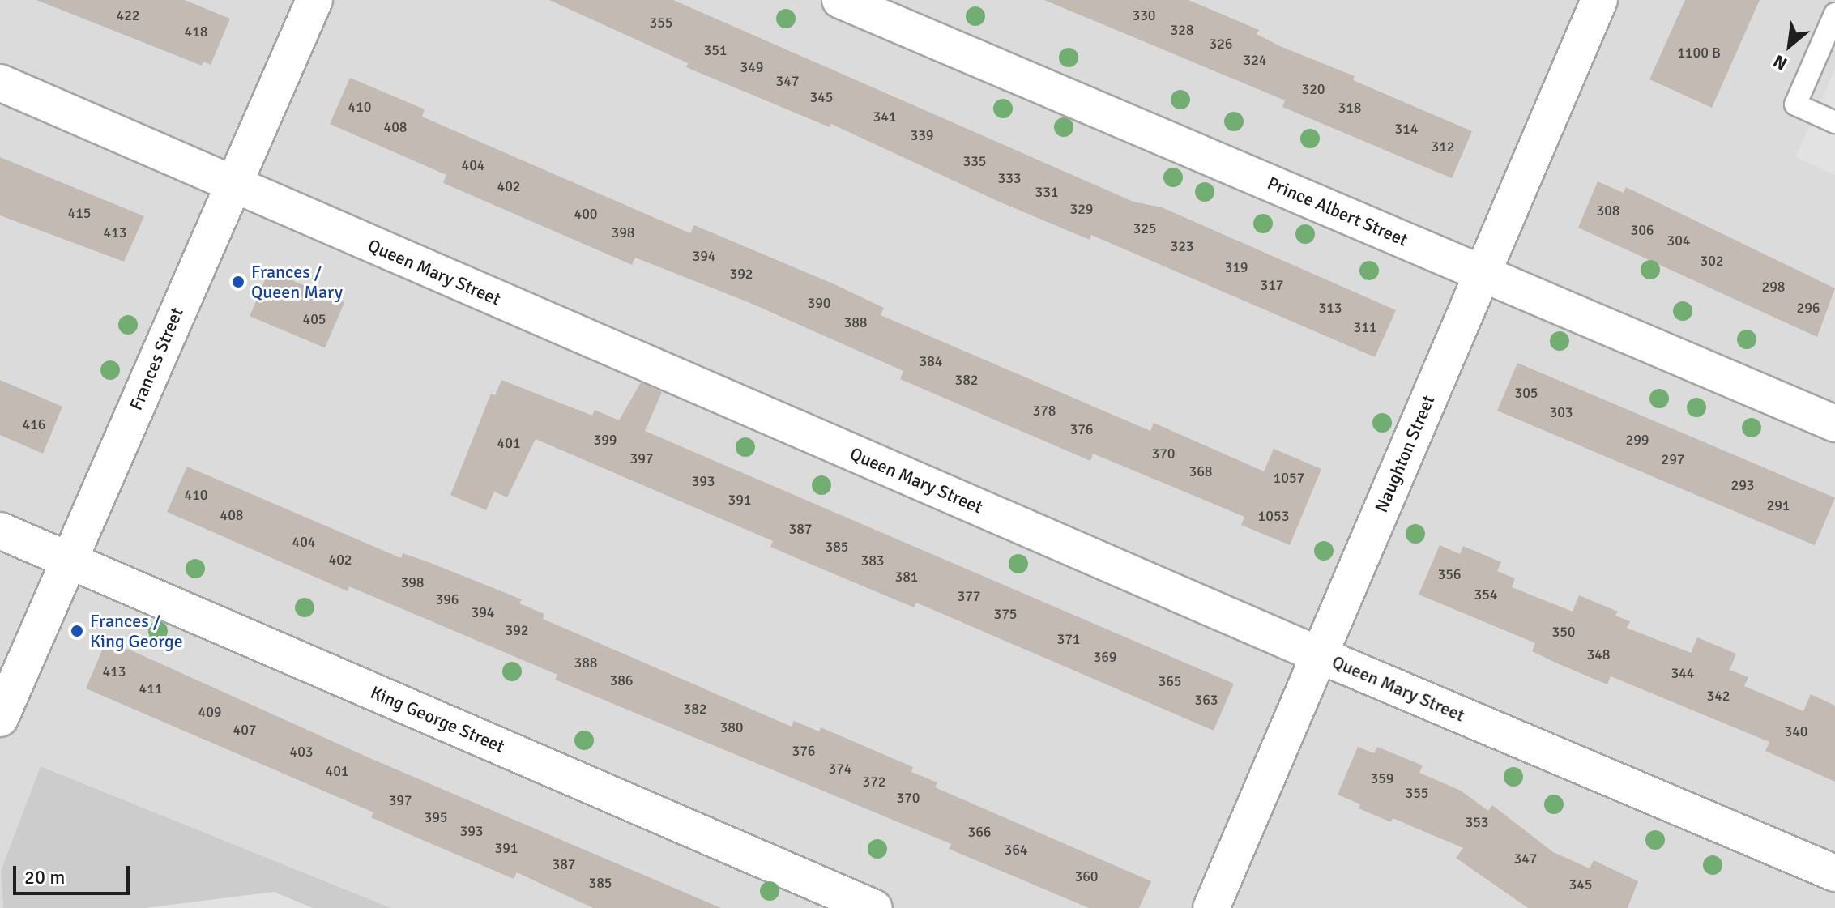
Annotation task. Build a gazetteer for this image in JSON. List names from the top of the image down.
{
  "streets": {
    "street": [
      "Prince Albert Street",
      "Queen Mary Street",
      "Frances Street",
      "Naughton Street",
      "King George Street"
    ]
  },
  "crossings": [
    ["Prince Albert Street", "Naughton Street"],
    ["Queen Mary Street", "Frances Street"],
    ["Queen Mary Street", "Naughton Street"],
    ["Frances Street", "King George Street"]
  ],
  "places": ["Frances / Queen Mary", "Frances / King George"],
  "house_numbers": [
    "422",
    "330",
    "355",
    "328",
    "418",
    "326",
    "351",
    "1100 B",
    "324",
    "349",
    "347",
    "320",
    "345",
    "410",
    "318",
    "341",
    "408",
    "314",
    "339",
    "312",
    "335",
    "404",
    "333",
    "402",
    "331",
    "329",
    "308",
    "415",
    "400",
    "325",
    "306",
    "413",
    "398",
    "304",
    "323",
    "394",
    "302",
    "319",
    "392",
    "317",
    "298",
    "390",
    "313",
    "296",
    "405",
    "388",
    "311",
    "384",
    "382",
    "305",
    "378",
    "303",
    "416",
    "376",
    "399",
    "299",
    "401",
    "370",
    "397",
    "297",
    "368",
    "1057",
    "393",
    "293",
    "410",
    "391",
    "291",
    "408",
    "1053",
    "387",
    "404",
    "385",
    "402",
    "383",
    "356",
    "381",
    "398",
    "354",
    "377",
    "396",
    "394",
    "375",
    "392",
    "350",
    "371",
    "348",
    "369",
    "388",
    "413",
    "344",
    "386",
    "365",
    "411",
    "342",
    "363",
    "382",
    "409",
    "380",
    "407",
    "340",
    "376",
    "403",
    "374",
    "401",
    "359",
    "372",
    "355",
    "370",
    "397",
    "395",
    "353",
    "393",
    "366",
    "391",
    "364",
    "347",
    "387",
    "360",
    "385",
    "345"
  ],
  "scale_bar": "20 m",
  "north": "bottom left"
}
